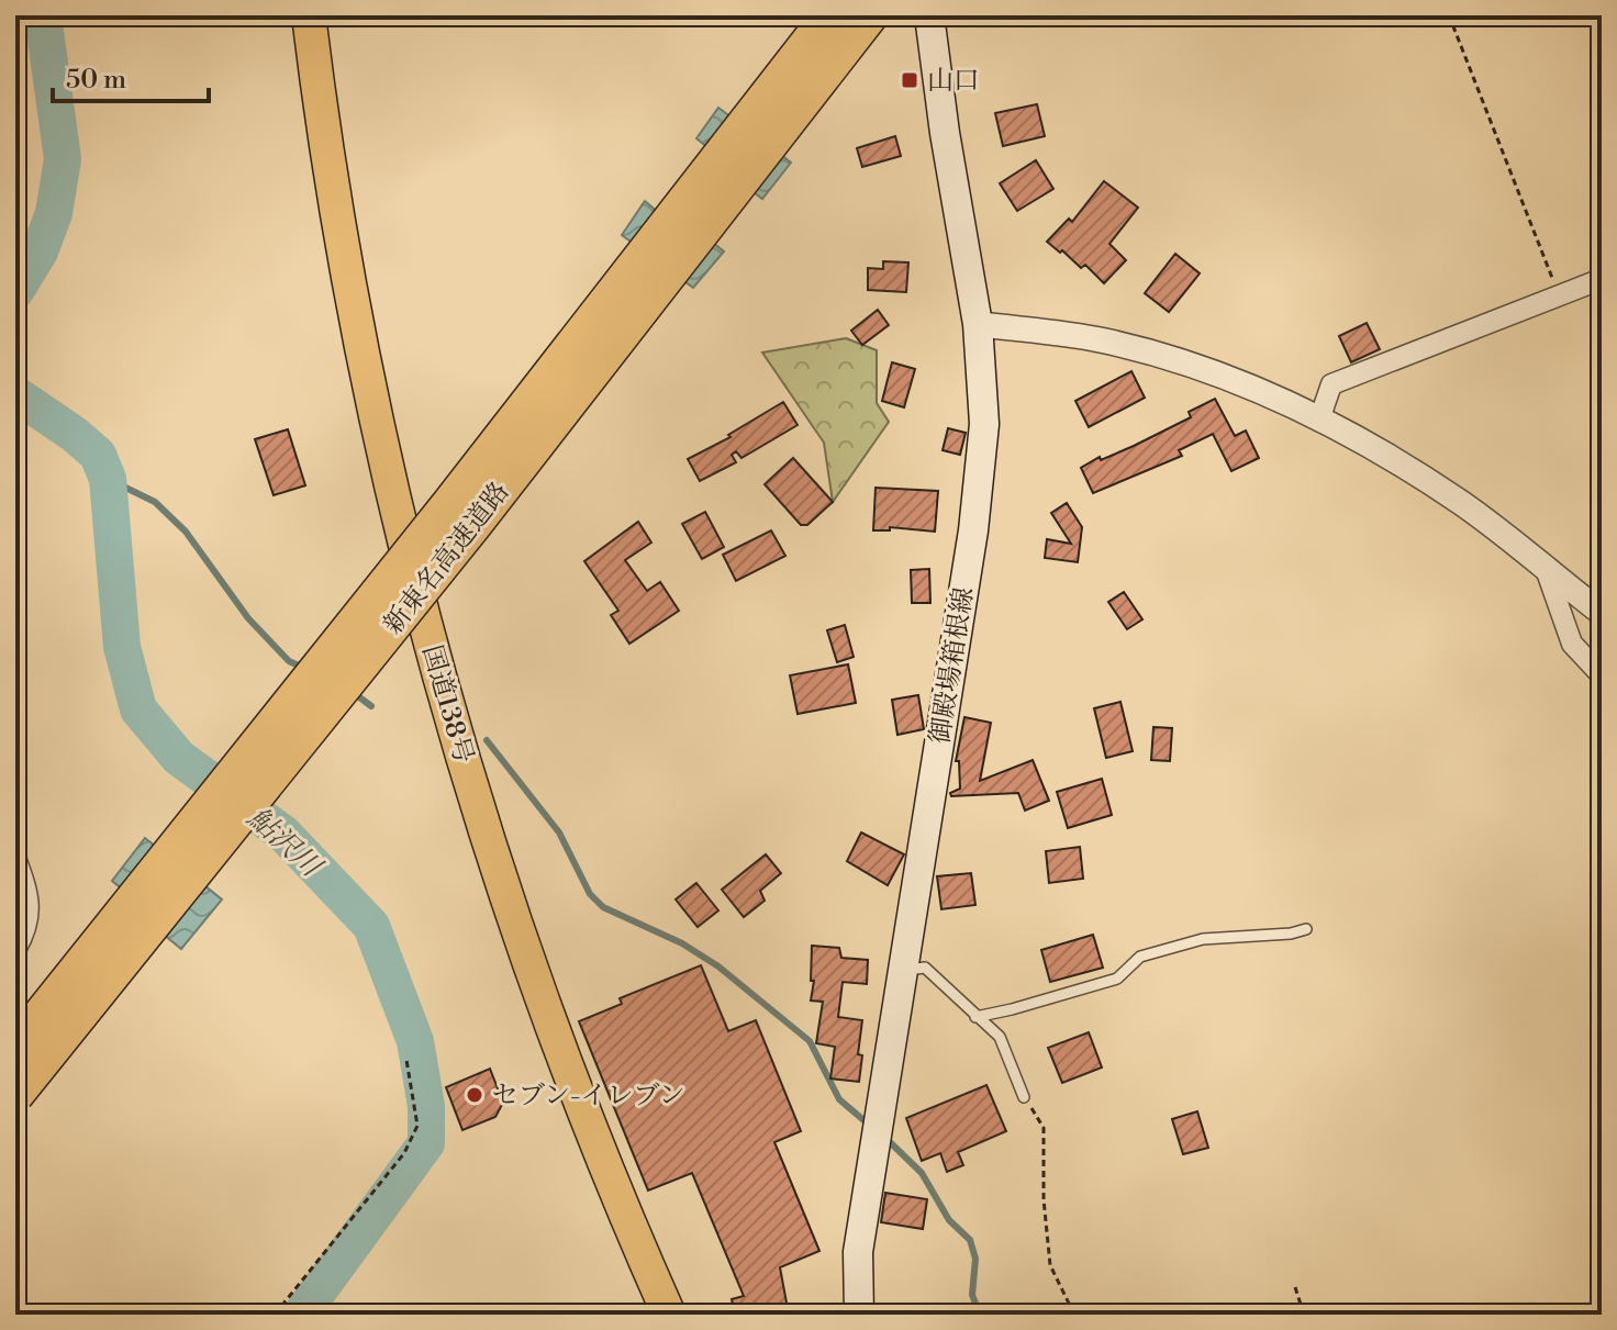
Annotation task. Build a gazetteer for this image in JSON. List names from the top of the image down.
{
  "streets": {
    "highway": ["新東名高速道路", "国道138号"],
    "main road": ["御殿場箱根線"]
  },
  "water": ["鮎沢川"],
  "places": {
    "transit": ["山口"],
    "other": ["セブン-イレブン"]
  },
  "scale_bar": "50 m"
}
